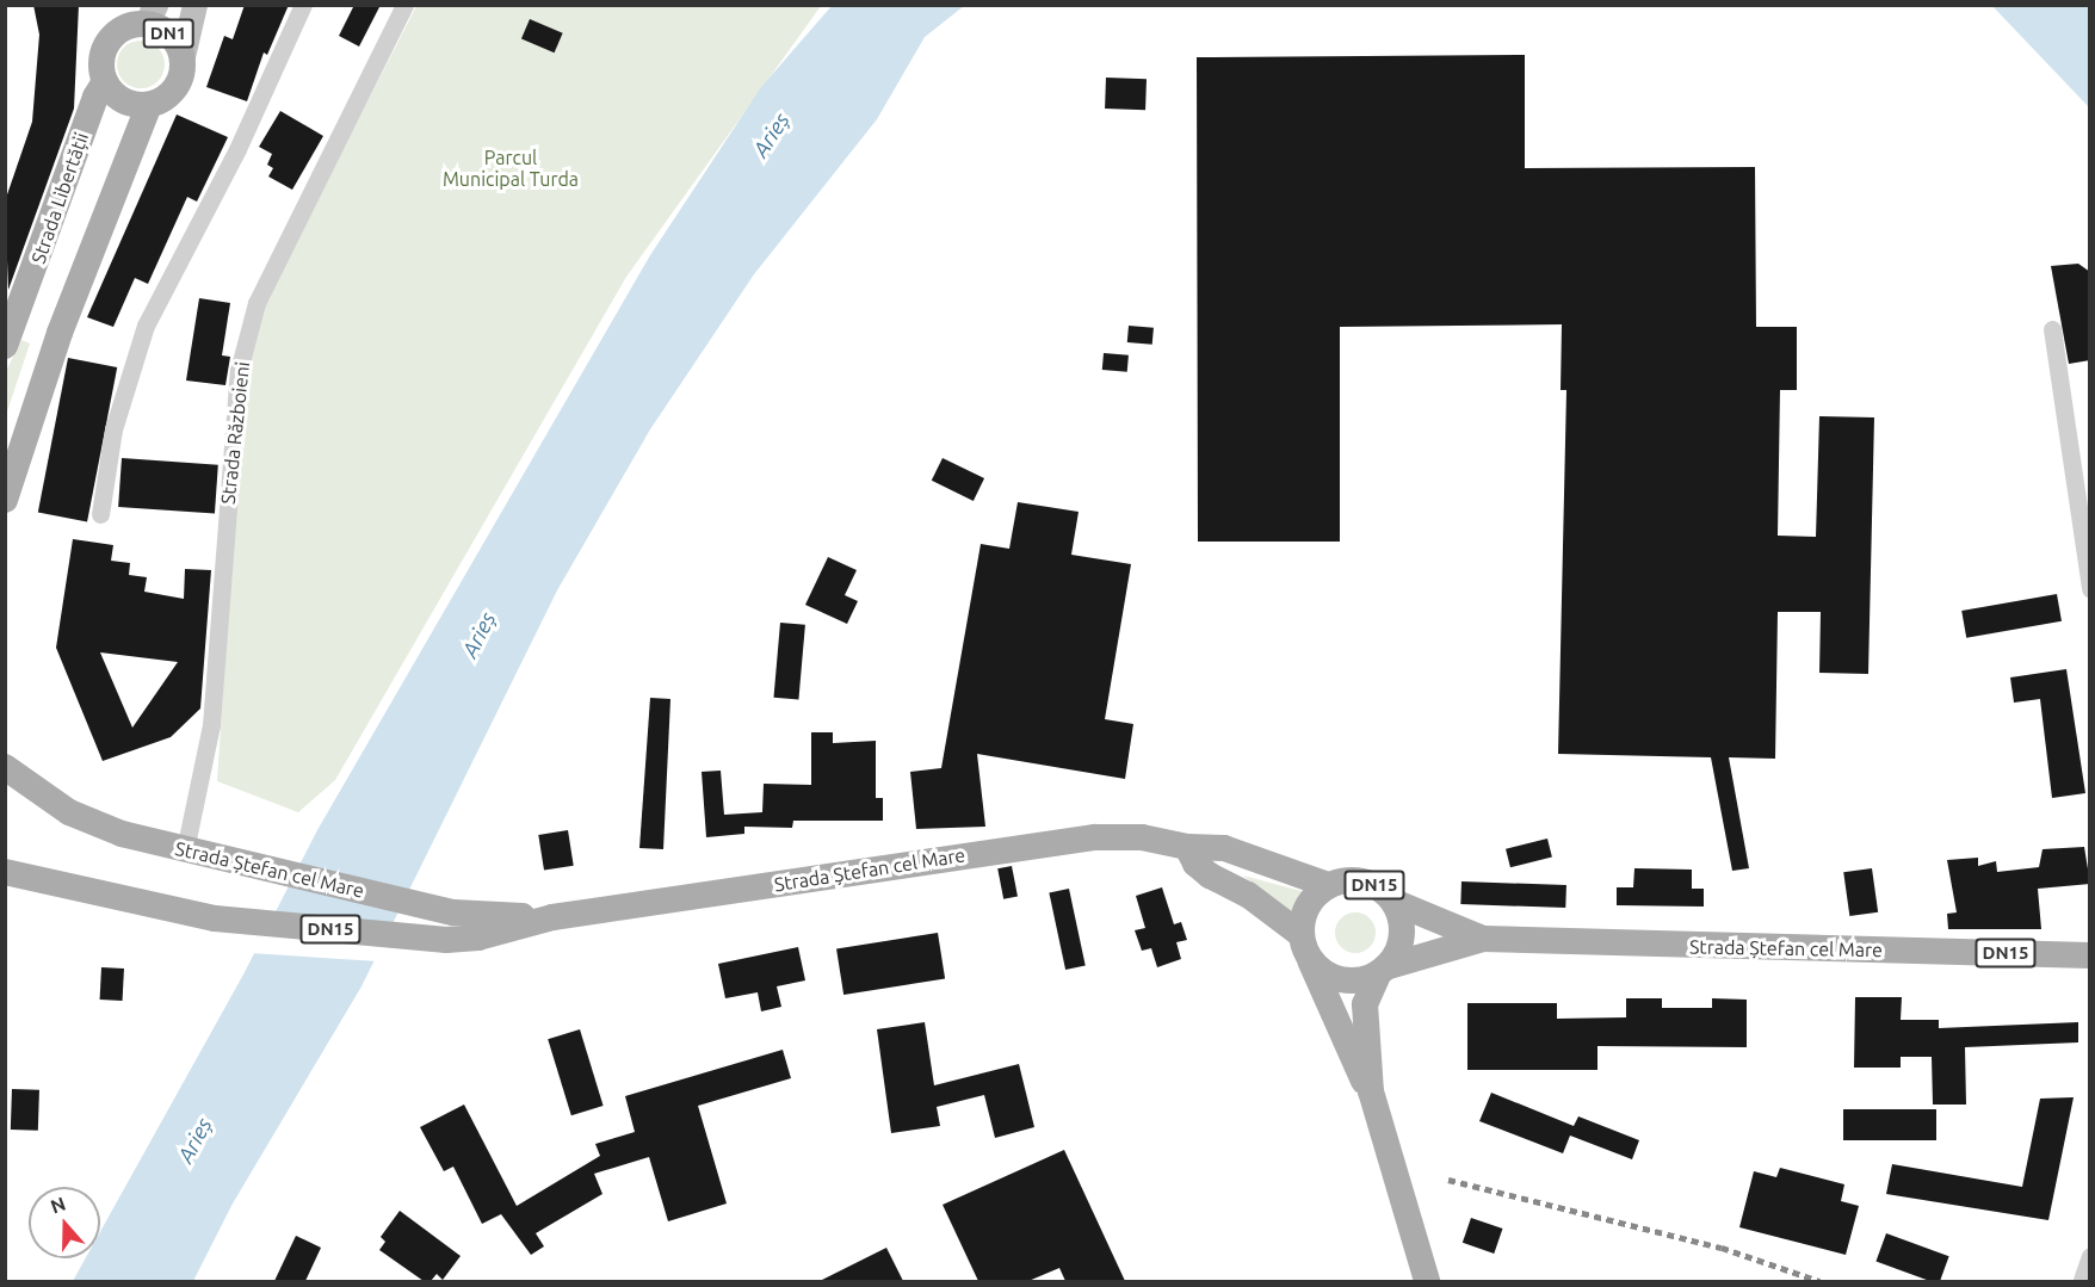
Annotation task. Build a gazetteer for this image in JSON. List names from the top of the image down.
{
  "streets": {
    "main road": [
      "DN1",
      "Strada Libertății",
      "Strada Ștefan cel Mare",
      "DN15"
    ],
    "street": ["Strada Războieni"]
  },
  "crossings": [
    ["DN1", "Strada Libertății"],
    ["Strada Războieni", "Strada Ștefan cel Mare"],
    ["Strada Ștefan cel Mare", "DN15"]
  ],
  "water": ["Arieș"],
  "parks": ["Parcul Municipal Turda"],
  "north": "top"
}
